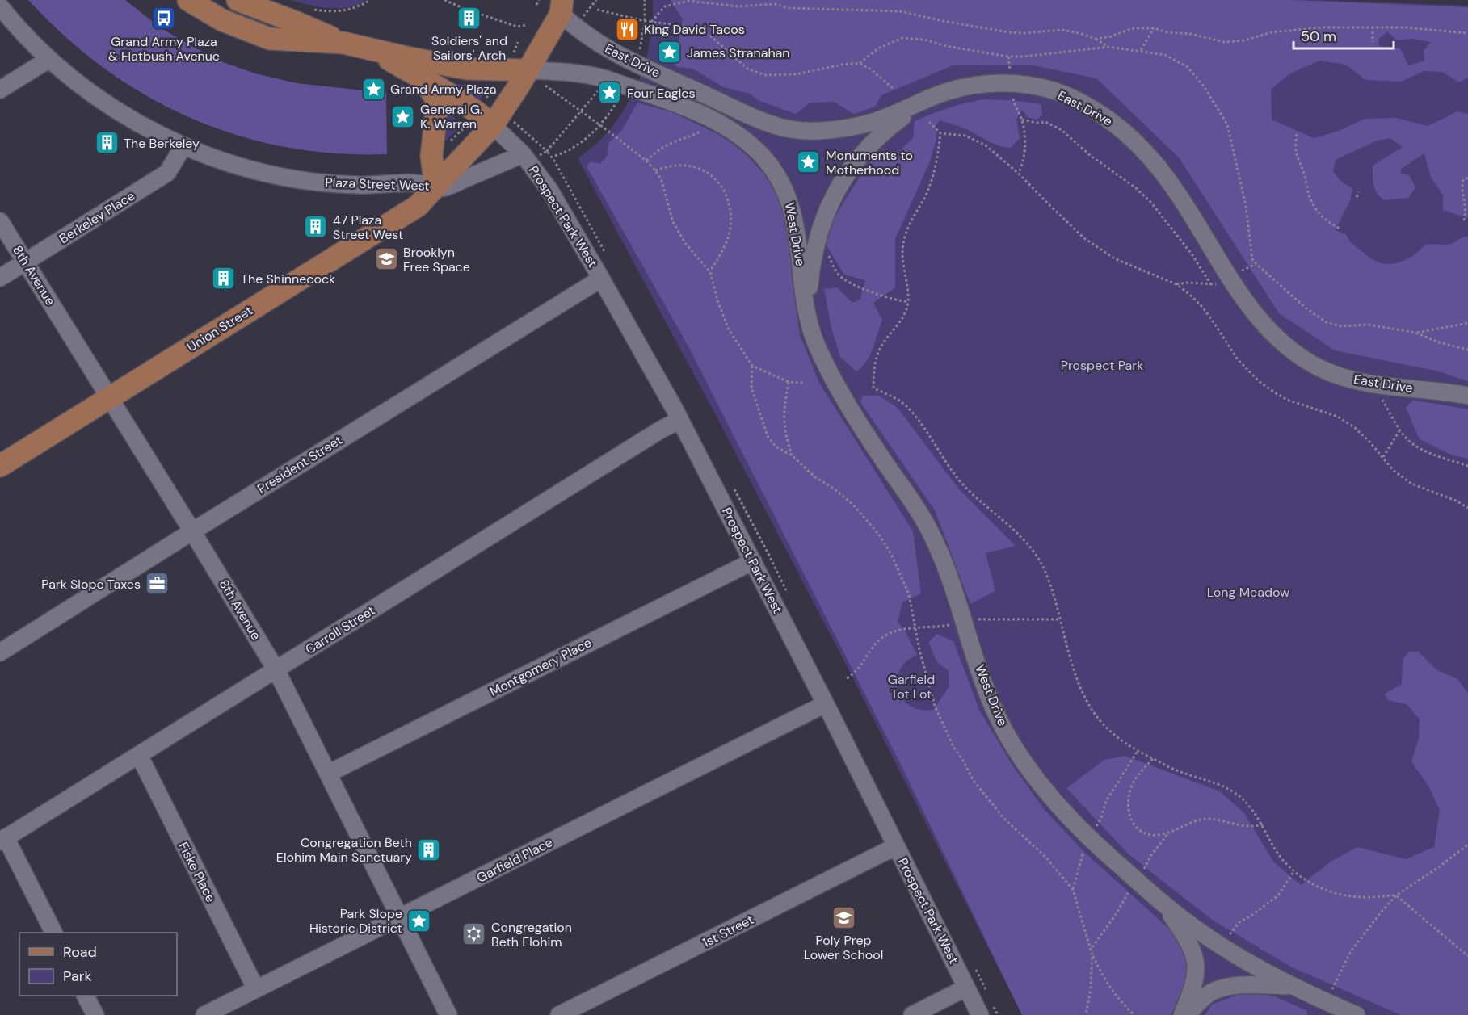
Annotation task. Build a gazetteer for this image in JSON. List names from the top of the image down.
{
  "streets": {
    "main road": ["Plaza Street West", "Union Street"],
    "street": [
      "East Drive",
      "Prospect Park West",
      "Berkeley Place",
      "West Drive",
      "8th Avenue",
      "President Street",
      "Carroll Street",
      "Montgomery Place",
      "Garfield Place",
      "Fiske Place",
      "1st Street"
    ]
  },
  "crossings": [
    ["East Drive", "Plaza Street West"],
    ["East Drive", "West Drive"],
    ["Plaza Street West", "Prospect Park West"],
    ["Plaza Street West", "Berkeley Place"],
    ["Plaza Street West", "West Drive"],
    ["Plaza Street West", "Union Street"],
    ["Prospect Park West", "President Street"],
    ["Prospect Park West", "Carroll Street"],
    ["Prospect Park West", "Montgomery Place"],
    ["Prospect Park West", "Garfield Place"],
    ["Prospect Park West", "1st Street"],
    ["Berkeley Place", "8th Avenue"],
    ["8th Avenue", "Union Street"],
    ["8th Avenue", "President Street"],
    ["8th Avenue", "Carroll Street"],
    ["8th Avenue", "Montgomery Place"],
    ["8th Avenue", "Garfield Place"],
    ["Carroll Street", "Fiske Place"],
    ["Garfield Place", "Fiske Place"]
  ],
  "parks": ["Prospect Park", "Long Meadow", "Garfield Tot Lot"],
  "places": {
    "building": [
      "Soldiers' and Sailors' Arch",
      "The Berkeley",
      "47 Plaza Street West",
      "The Shinnecock",
      "Congregation Beth Elohim Main Sanctuary"
    ],
    "bus stop": ["Grand Army Plaza & Flatbush Avenue"],
    "restaurant": ["King David Tacos"],
    "place": [
      "James Stranahan",
      "Grand Army Plaza",
      "Four Eagles",
      "General G. K. Warren",
      "Monuments to Motherhood",
      "Park Slope Historic District"
    ],
    "school or university": ["Brooklyn Free Space", "Poly Prep Lower School"],
    "office": ["Park Slope Taxes"],
    "synagogue": ["Congregation Beth Elohim"]
  },
  "legend": ["Road", "Park"],
  "scale_bar": "50 m"
}
